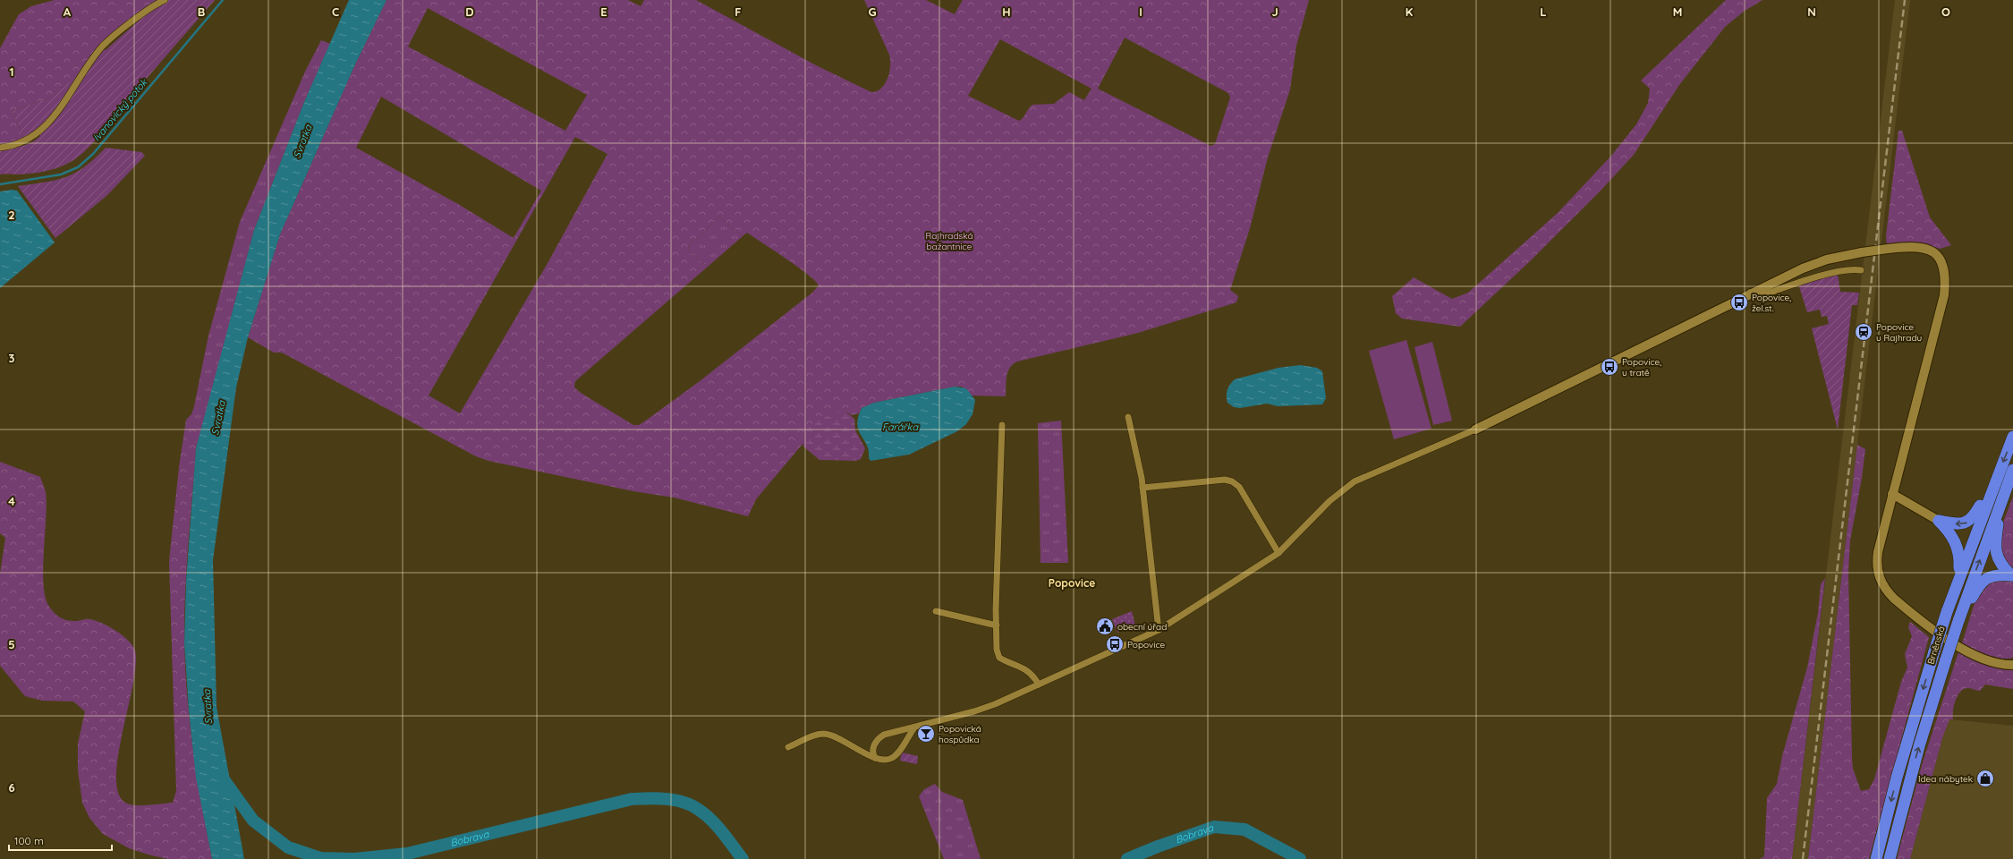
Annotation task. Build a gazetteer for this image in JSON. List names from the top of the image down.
{
  "streets": {
    "highway": ["Brněnská"]
  },
  "districts": ["Popovice"],
  "water": [
    "Ivanovický potok",
    "Svratka",
    "Farářka",
    "Bobrava"
  ],
  "parks": ["Rajhradská bažantnice"],
  "places": {
    "bus stop": ["Popovice, žel.st.", "Popovice, u tratě", "Popovice"],
    "station": ["Popovice u Rajhradu"],
    "public building": ["obecní úřad"],
    "bar": ["Popovická hospůdka"],
    "shop": ["Idea nábytek"]
  },
  "scale_bar": "100 m",
  "grid": {
    "columns": [
      "A",
      "B",
      "C",
      "D",
      "E",
      "F",
      "G",
      "H",
      "I",
      "J",
      "K",
      "L",
      "M",
      "N",
      "O"
    ],
    "rows": [
      "1",
      "2",
      "3",
      "4",
      "5",
      "6"
    ]
  }
}
